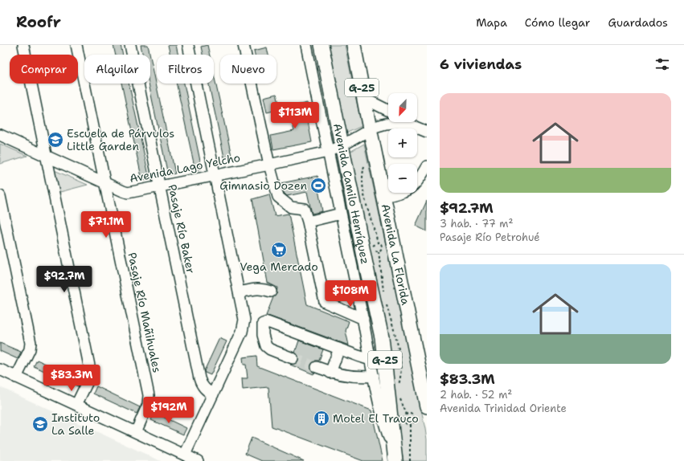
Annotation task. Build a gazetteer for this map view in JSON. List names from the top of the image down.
{
  "streets": {
    "main road": ["G-25", "Avenida Camilo Henríquez", "Avenida La Florida"],
    "street": ["Avenida Lago Yelcho", "Pasaje Río Baker", "Pasaje Río Mañihuales"]
  },
  "crossings": [
    ["Avenida Lago Yelcho", "Avenida Camilo Henríquez"],
    ["Avenida Lago Yelcho", "Pasaje Río Baker"],
    ["Avenida Lago Yelcho", "Avenida La Florida"],
    ["Avenida Lago Yelcho", "Pasaje Río Mañihuales"]
  ],
  "places": {
    "school or university": ["Escuela de Párvulos Little Garden", "Instituto La Salle"],
    "sports": ["Gimnasio Dozen"],
    "supermarket": ["Vega Mercado"],
    "building": ["Motel El Trauco"]
  },
  "north": "bottom left",
  "page": {
    "header": "Roofr",
    "nav": ["Mapa", "Cómo llegar", "Guardados"],
    "heading": "6 viviendas",
    "chip": [
      "Comprar",
      "Alquilar",
      "Filtros",
      "Nuevo"
    ],
    "list": [
      {
        "name": "$92.7M",
        "note": "3 hab. · 77 m² · Pasaje Río Petrohué"
      },
      {
        "name": "$83.3M",
        "note": "2 hab. · 52 m² · Avenida Trinidad Oriente"
      }
    ],
    "map_buttons": ["+", "−"],
    "price": [
      "$113M",
      "$71.1M",
      "$92.7M",
      "$108M",
      "$83.3M",
      "$192M"
    ]
  }
}
